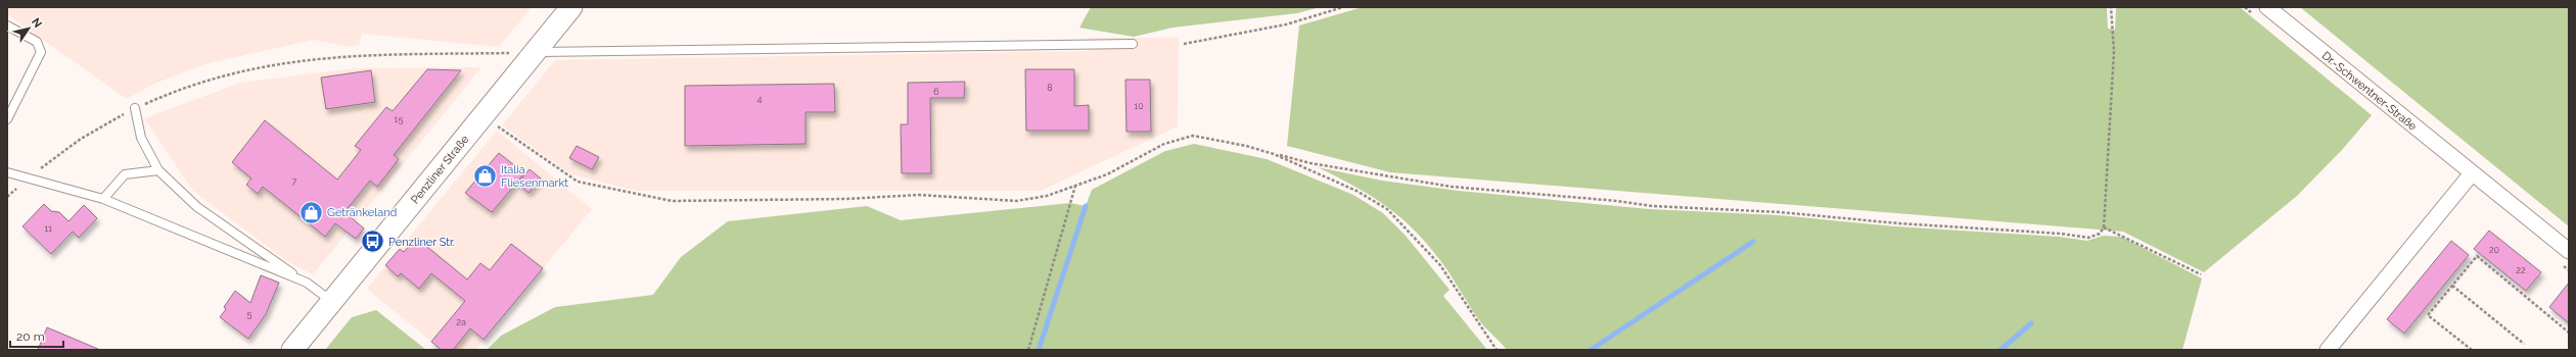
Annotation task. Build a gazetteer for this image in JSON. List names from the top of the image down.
{
  "streets": {
    "main road": ["Penzliner Straße"],
    "street": ["Dr.-Schwentner-Straße"]
  },
  "places": {
    "shop": ["Italia Fliesenmarkt", "Getränkeland"],
    "bus stop": ["Penzliner Str."]
  },
  "house_numbers": [
    "8",
    "6",
    "4",
    "10",
    "15",
    "7",
    "11",
    "20",
    "22",
    "5",
    "2a"
  ],
  "scale_bar": "20 m",
  "north": "top right"
}
